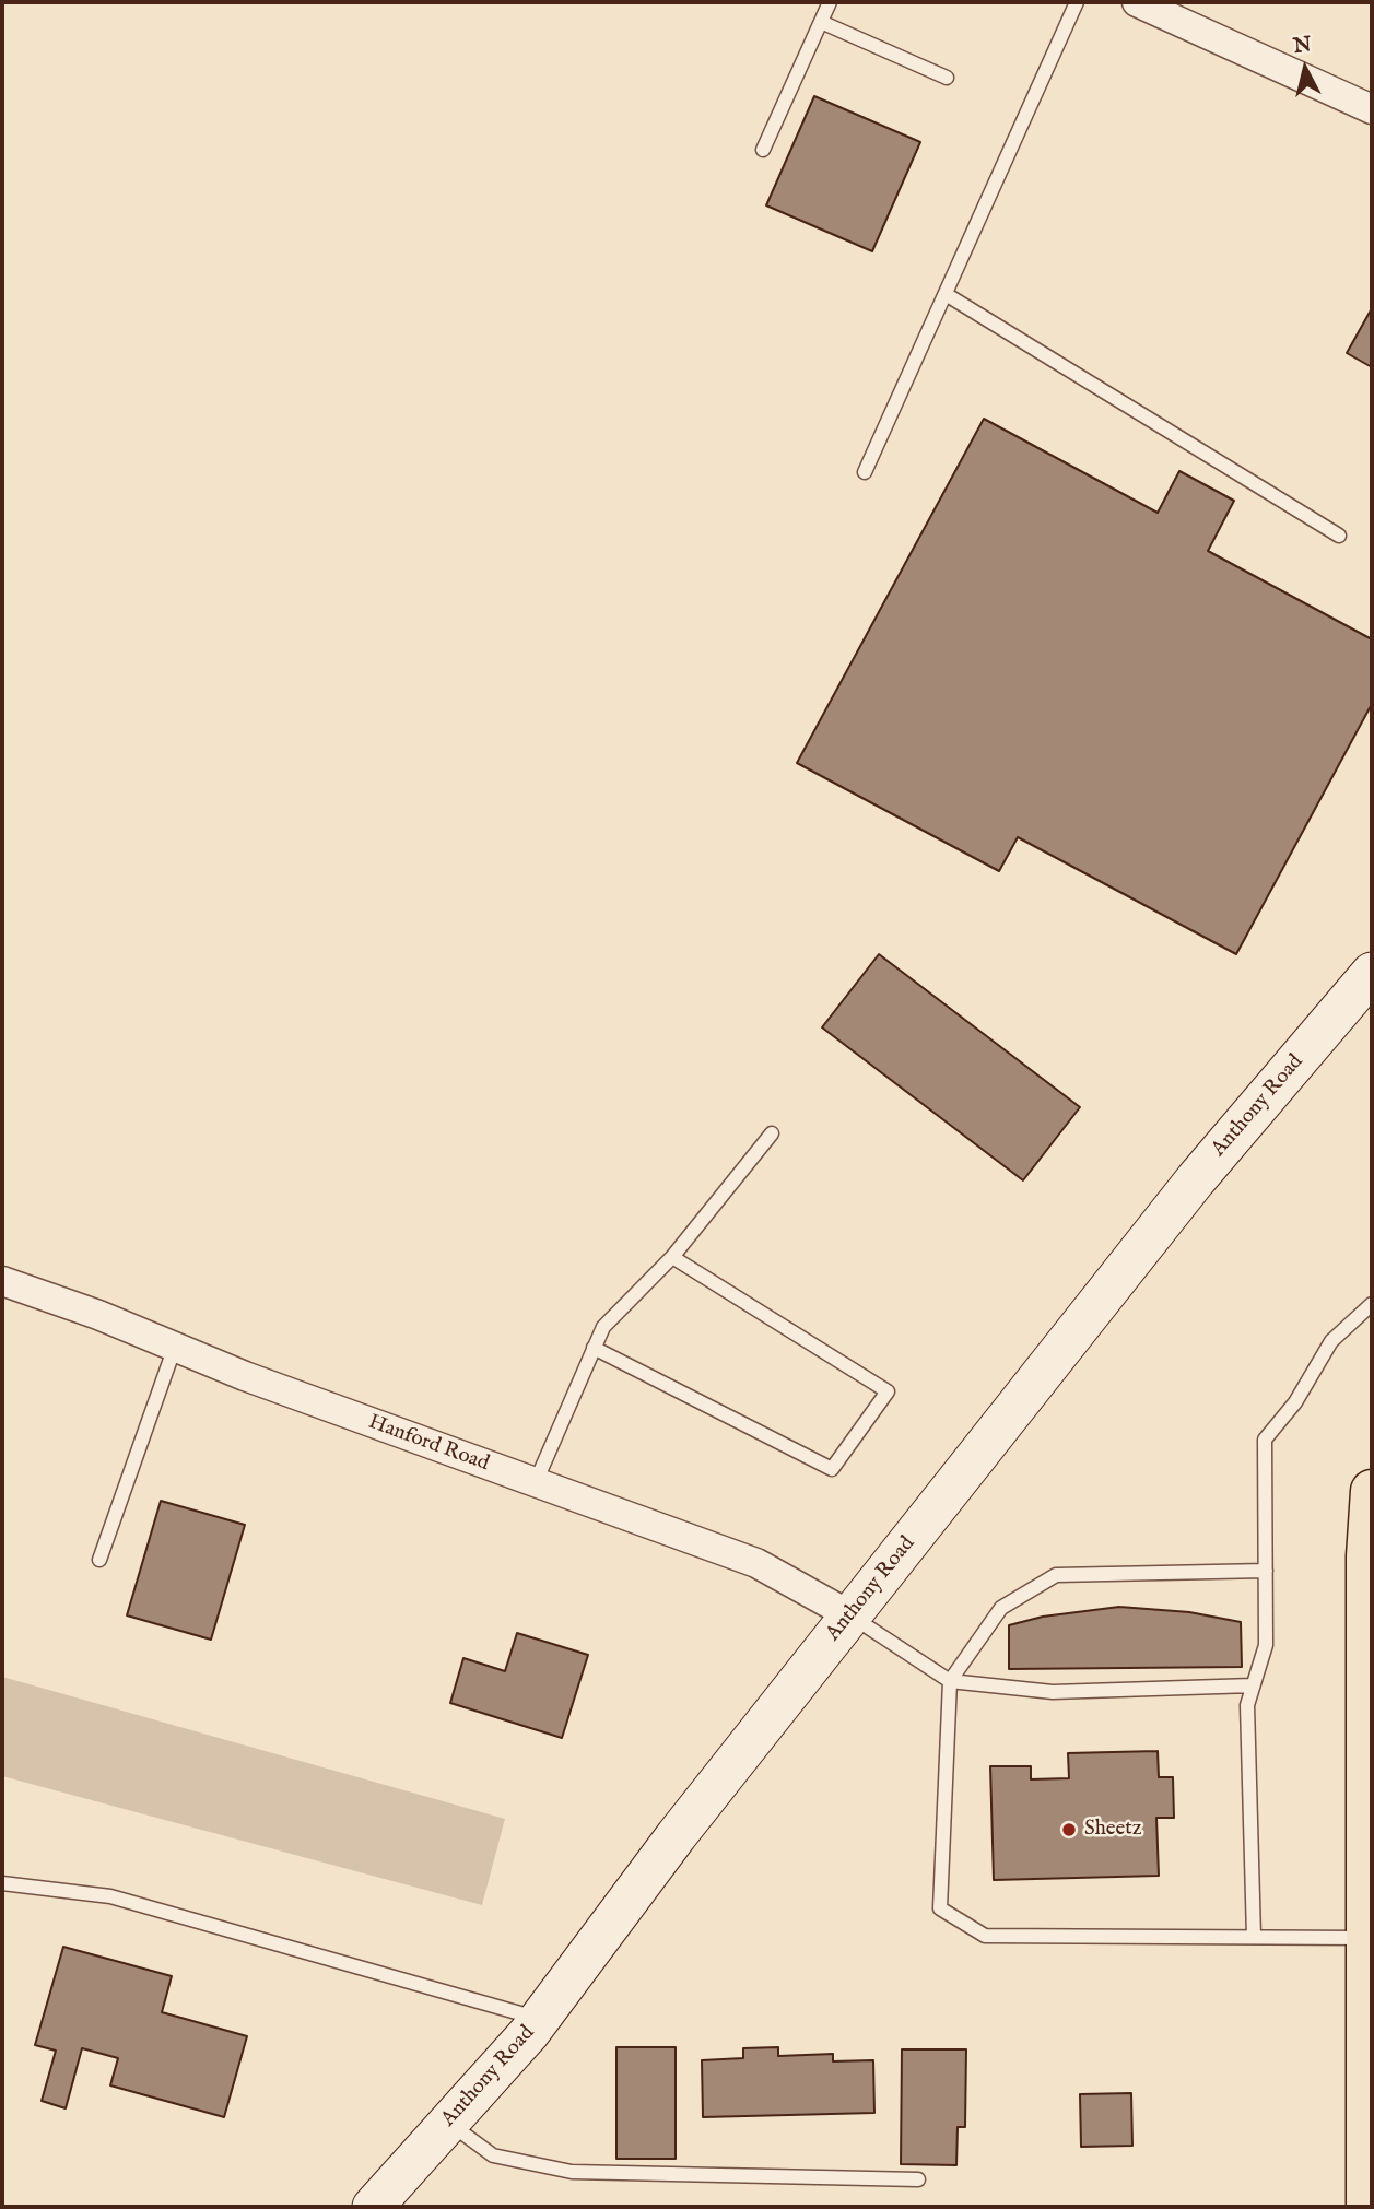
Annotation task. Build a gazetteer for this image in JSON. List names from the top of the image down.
{
  "streets": {
    "street": ["Anthony Road", "Hanford Road"]
  },
  "crossings": [
    ["Anthony Road", "Hanford Road"]
  ],
  "places": ["Sheetz"],
  "north": "top"
}
